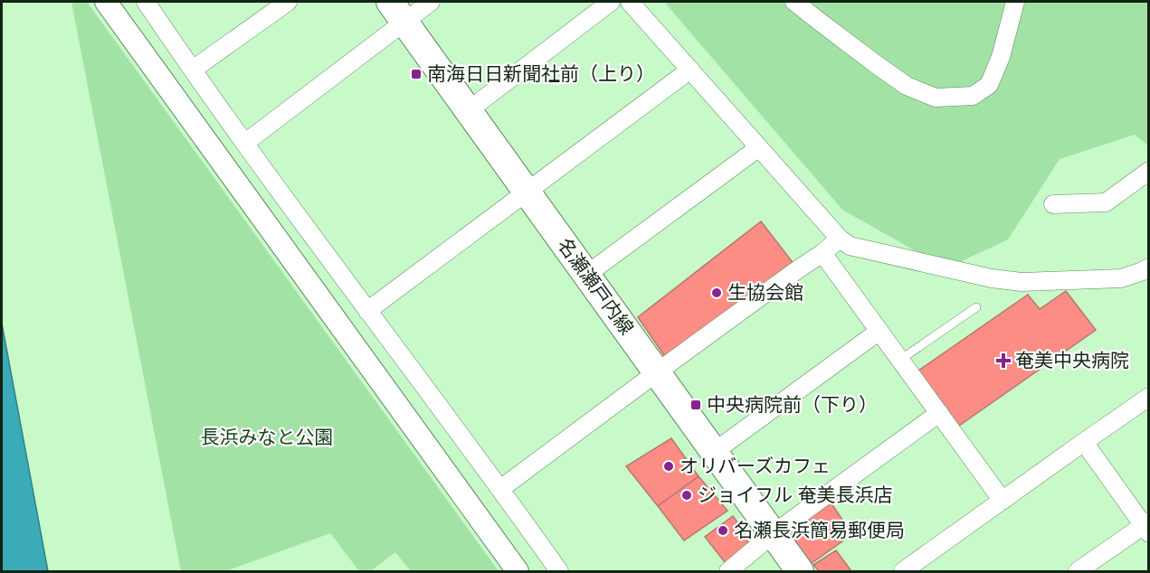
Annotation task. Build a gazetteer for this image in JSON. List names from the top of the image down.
{
  "streets": {
    "main road": ["名瀬瀬戸内線"]
  },
  "parks": ["長浜みなと公園"],
  "places": {
    "transit": ["南海日日新聞社前（上り）", "中央病院前（下り）"],
    "other": [
      "生協会館",
      "オリバーズカフェ",
      "ジョイフル 奄美長浜店",
      "名瀬長浜簡易郵便局"
    ],
    "health": ["奄美中央病院"]
  }
}
